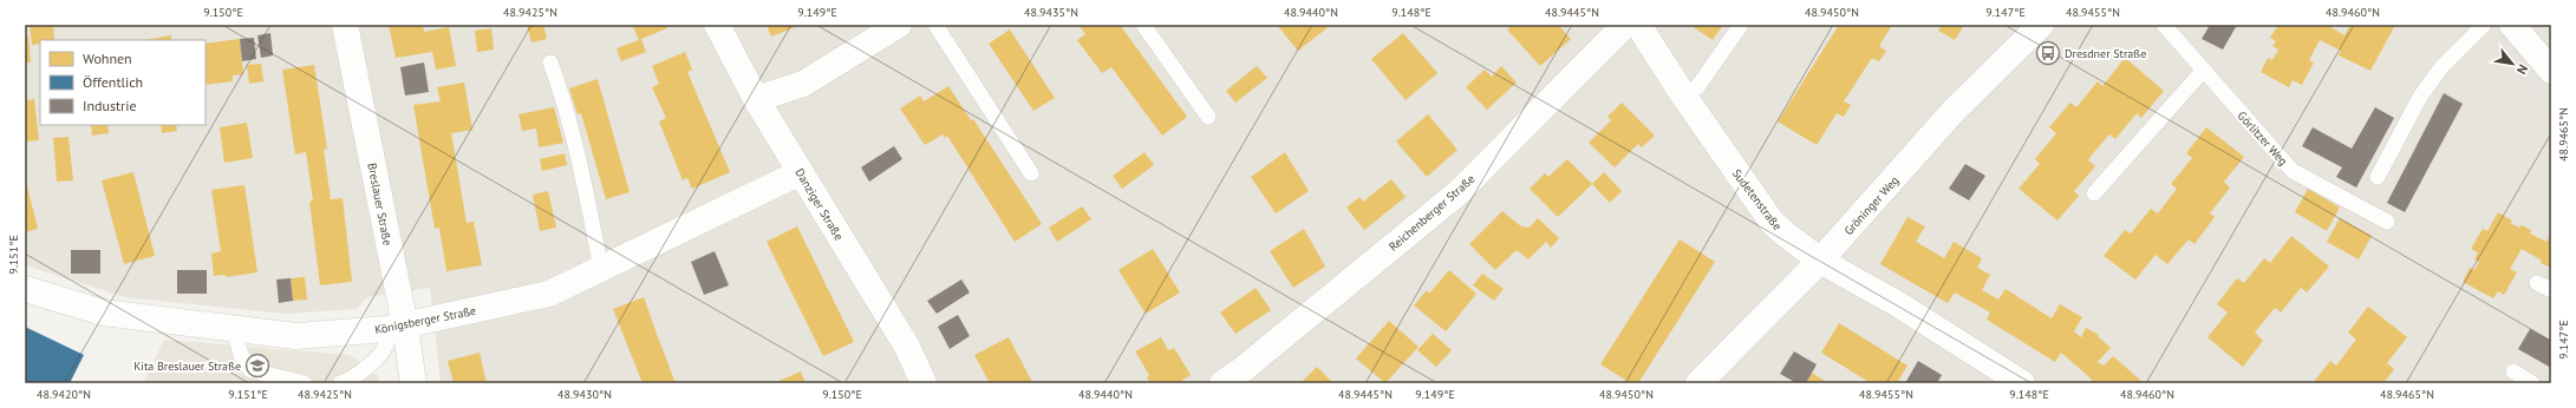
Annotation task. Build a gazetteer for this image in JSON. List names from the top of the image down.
{
  "streets": {
    "street": [
      "Sudetenstraße",
      "Breslauer Straße",
      "Danziger Straße",
      "Gröninger Weg",
      "Reichenberger Straße",
      "Königsberger Straße"
    ],
    "lane": ["Görlitzer Weg"]
  },
  "crossings": [
    ["Sudetenstraße", "Gröninger Weg"],
    ["Breslauer Straße", "Königsberger Straße"],
    ["Danziger Straße", "Königsberger Straße"]
  ],
  "places": {
    "bus stop": ["Dresdner Straße"],
    "school or university": ["Kita Breslauer Straße"]
  },
  "legend": ["Wohnen", "Öffentlich", "Industrie"],
  "north": "bottom right",
  "coordinates": [
    "9.150°E",
    "48.9425°N",
    "9.149°E",
    "48.9435°N",
    "48.9440°N",
    "9.148°E",
    "48.9445°N",
    "48.9450°N",
    "9.147°E",
    "48.9455°N",
    "48.9460°N",
    "48.9465°N",
    "9.151°E",
    "48.9420°N",
    "48.9430°N"
  ]
}
